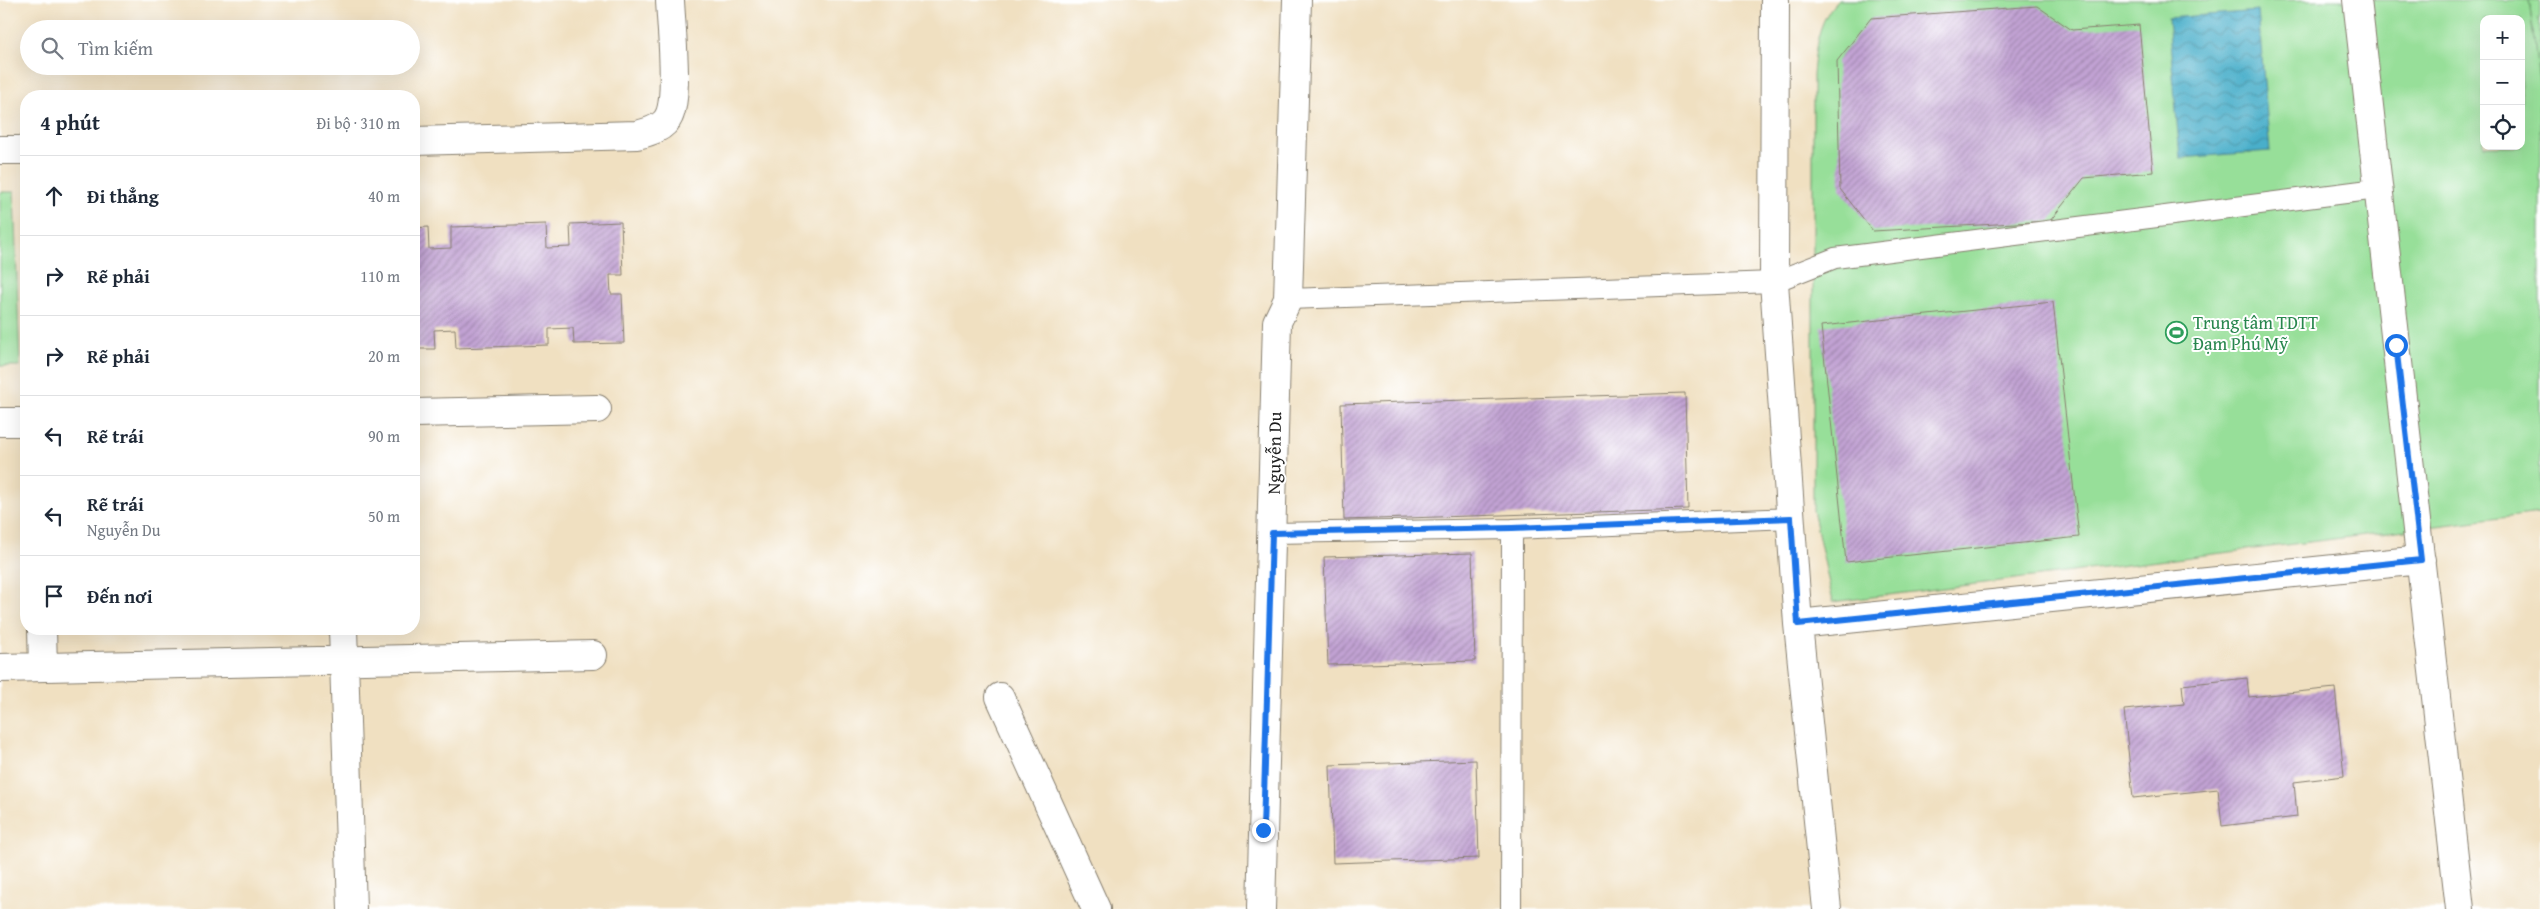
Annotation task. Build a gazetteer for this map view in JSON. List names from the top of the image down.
{
  "streets": {
    "street": ["Nguyễn Du"]
  },
  "places": {
    "sports": ["Trung tâm TDTT Đạm Phú Mỹ"]
  },
  "page": {
    "map_buttons": ["+", "−"],
    "search": "Tìm kiếm",
    "heading": ["4 phút", "Đi bộ · 310 m"],
    "list": [
      ["Đi thẳng", "40 m"],
      ["Rẽ phải", "110 m"],
      ["Rẽ phải", "20 m"],
      ["Rẽ trái", "90 m"],
      ["Rẽ trái", "Nguyễn Du", "50 m"],
      "Đến nơi"
    ]
  }
}
